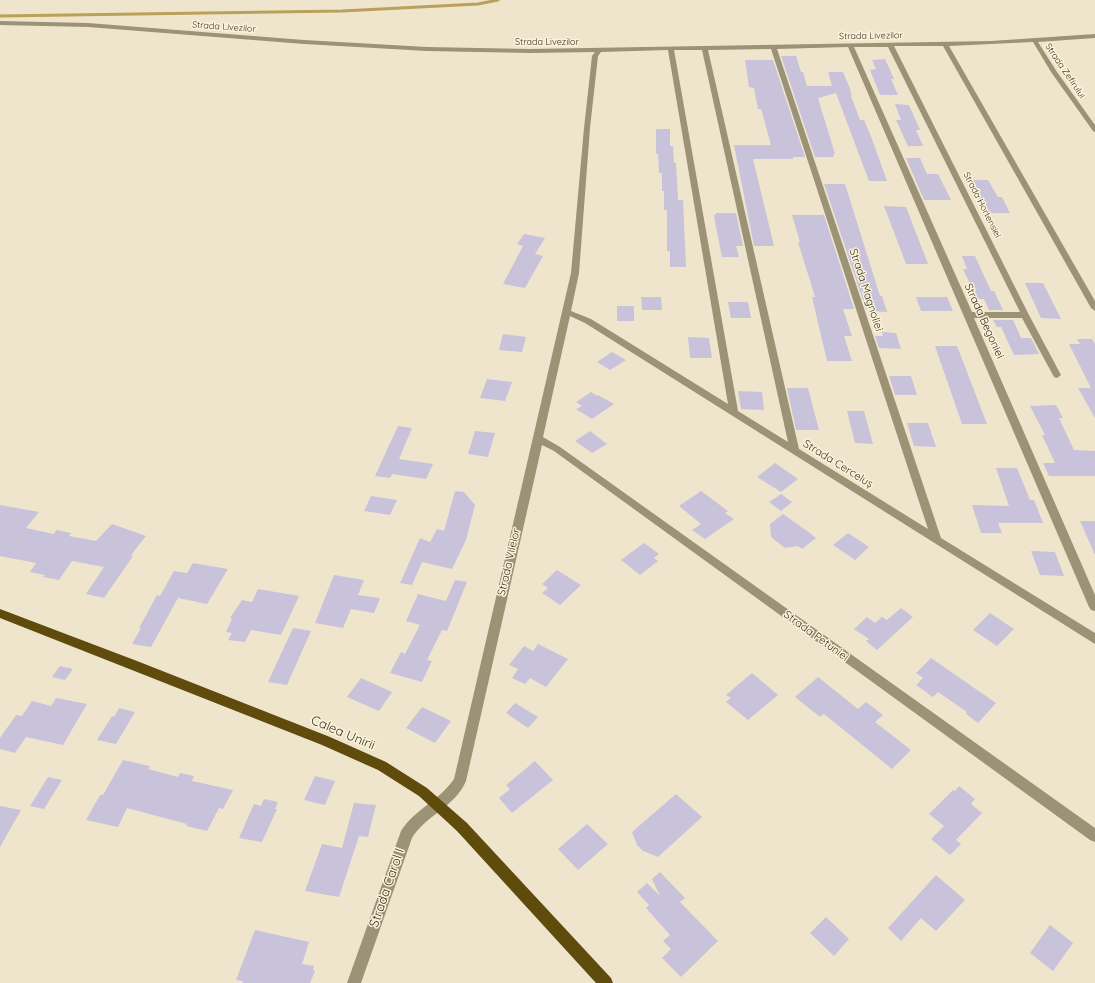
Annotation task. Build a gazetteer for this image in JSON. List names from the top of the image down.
{
  "streets": {
    "main road": ["Calea Unirii"],
    "street": [
      "Strada Livezilor",
      "Strada Zefirului",
      "Strada Hortensiei",
      "Strada Magnoliei",
      "Strada Begoniei",
      "Strada Cerceluș",
      "Strada Vilelor",
      "Strada Petuniei",
      "Strada Carol I"
    ]
  },
  "crossings": [
    ["Strada Livezilor", "Strada Zefirului"],
    ["Strada Livezilor", "Strada Hortensiei"],
    ["Strada Livezilor", "Strada Magnoliei"],
    ["Strada Livezilor", "Strada Begoniei"],
    ["Strada Livezilor", "Strada Vilelor"],
    ["Strada Magnoliei", "Strada Cerceluș"],
    ["Strada Cerceluș", "Strada Vilelor"],
    ["Strada Vilelor", "Strada Petuniei"],
    ["Strada Vilelor", "Calea Unirii"],
    ["Strada Vilelor", "Strada Carol I"],
    ["Calea Unirii", "Strada Carol I"]
  ]
}
